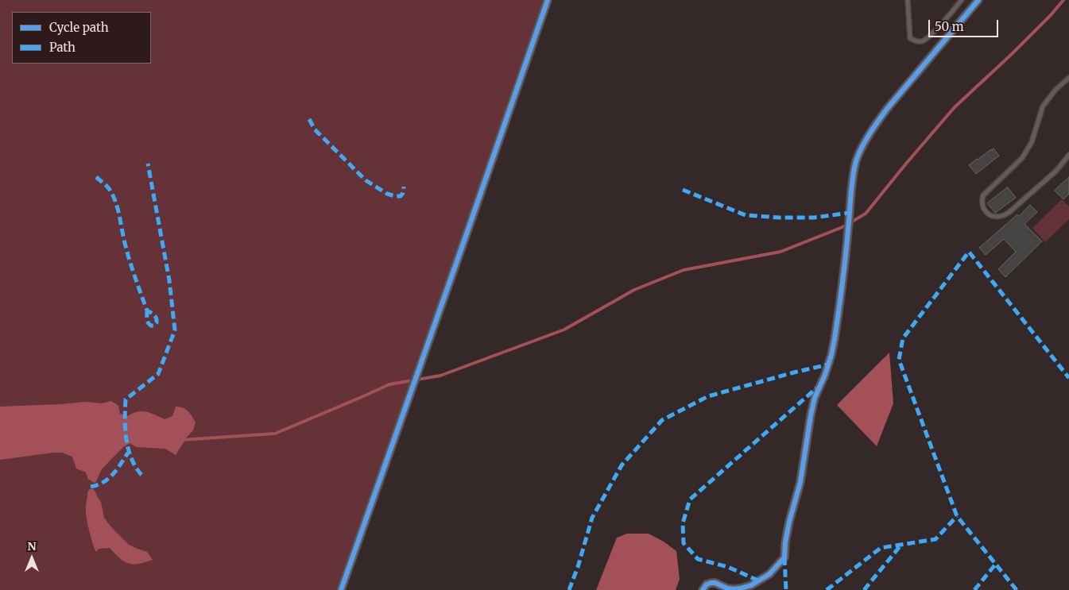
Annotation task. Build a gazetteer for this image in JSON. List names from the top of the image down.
{
  "legend": ["Cycle path", "Path"],
  "scale_bar": "50 m",
  "north": "top"
}
